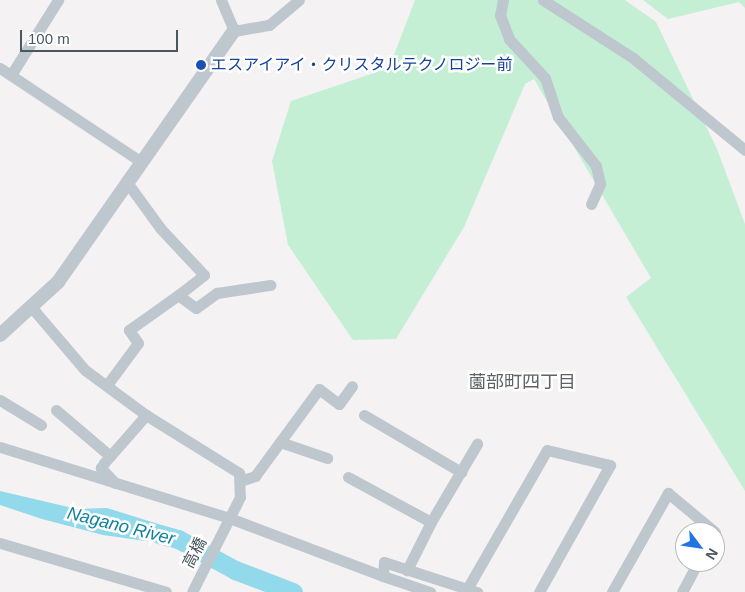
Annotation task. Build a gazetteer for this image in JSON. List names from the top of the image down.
{
  "streets": {
    "street": ["高橋"]
  },
  "districts": ["薗部町四丁目"],
  "water": ["Nagano River"],
  "places": ["エスアイアイ・クリスタルテクノロジー前"],
  "scale_bar": "100 m",
  "north": "bottom right"
}
